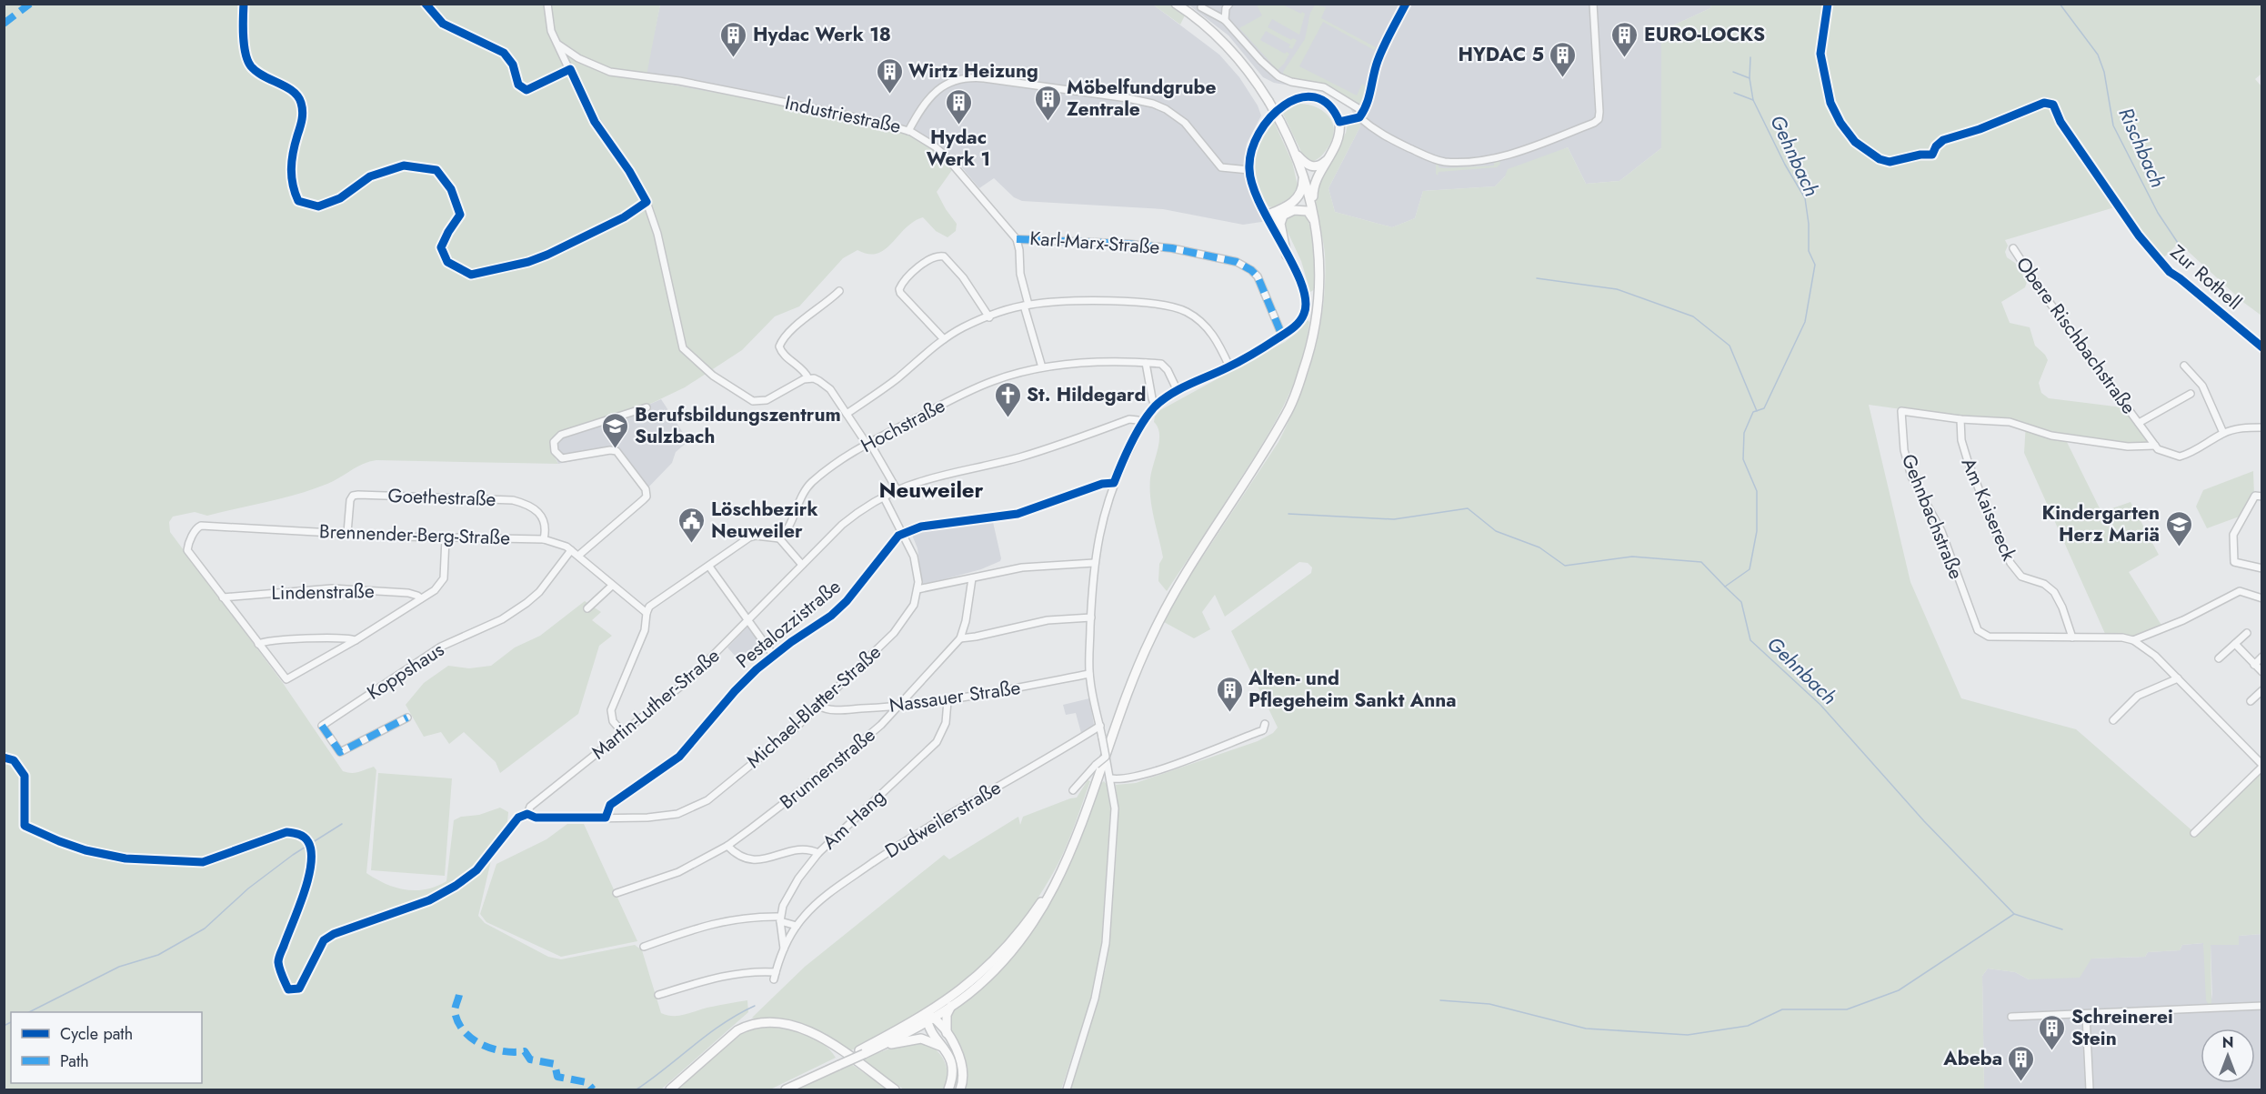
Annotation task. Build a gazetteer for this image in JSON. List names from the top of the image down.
{
  "streets": {
    "street": [
      "Industriestraße",
      "Karl-Marx-Straße",
      "Zur Rothell",
      "Obere Rischbachstraße",
      "Hochstraße",
      "Goethestraße",
      "Am Kaisereck",
      "Gehnbachstraße",
      "Brennender-Berg-Straße",
      "Lindenstraße",
      "Pestalozzistraße",
      "Koppshaus",
      "Nassauer Straße",
      "Martin-Luther-Straße",
      "Michael-Blatter-Straße",
      "Brunnenstraße",
      "Am Hang",
      "Dudweilerstraße"
    ]
  },
  "crossings": [
    ["Industriestraße", "Karl-Marx-Straße"],
    ["Goethestraße", "Brennender-Berg-Straße"],
    ["Am Kaisereck", "Gehnbachstraße"],
    ["Brennender-Berg-Straße", "Lindenstraße"],
    ["Brennender-Berg-Straße", "Koppshaus"],
    ["Pestalozzistraße", "Michael-Blatter-Straße"],
    ["Nassauer Straße", "Michael-Blatter-Straße"],
    ["Nassauer Straße", "Brunnenstraße"],
    ["Nassauer Straße", "Am Hang"],
    ["Martin-Luther-Straße", "Michael-Blatter-Straße"],
    ["Am Hang", "Dudweilerstraße"]
  ],
  "districts": ["Neuweiler"],
  "water": ["Rischbach", "Gehnbach"],
  "places": {
    "building": [
      "Hydac Werk 18",
      "EURO-LOCKS",
      "HYDAC 5",
      "Wirtz Heizung",
      "Möbelfundgrube Zentrale",
      "Hydac Werk 1",
      "Alten- und Pflegeheim Sankt Anna",
      "Schreinerei Stein",
      "Abeba"
    ],
    "church": ["St. Hildegard"],
    "school or university": ["Berufsbildungszentrum Sulzbach", "Kindergarten Herz Mariä"],
    "public building": ["Löschbezirk Neuweiler"]
  },
  "legend": ["Cycle path", "Path"],
  "north": "top"
}
